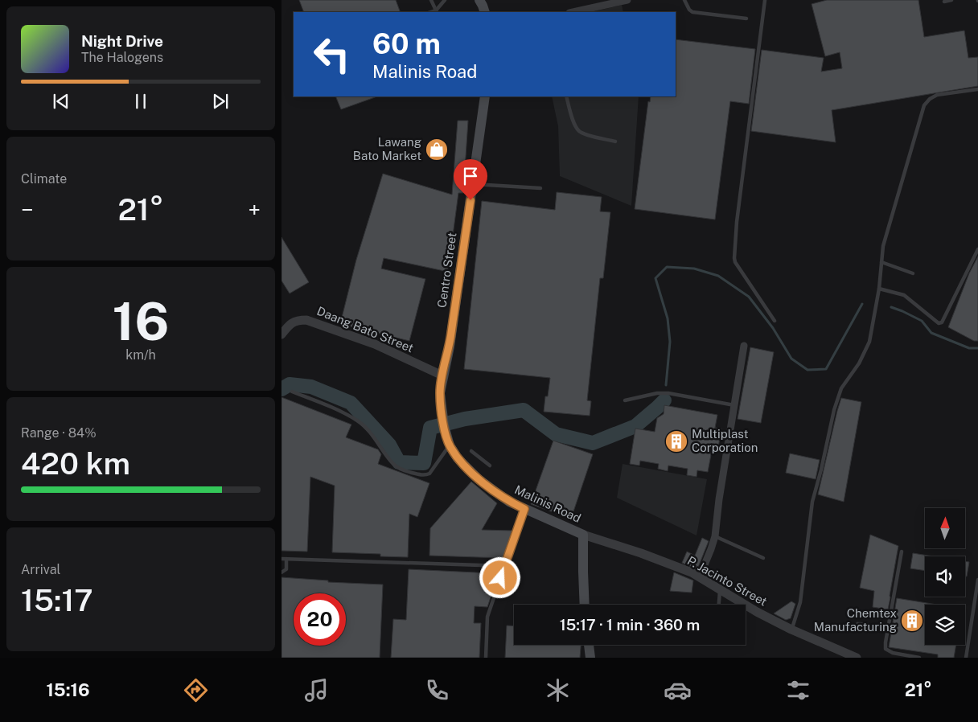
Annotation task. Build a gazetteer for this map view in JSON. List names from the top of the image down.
{
  "streets": {
    "main road": ["Centro Street", "Malinis Road"],
    "street": ["Daang Bato Street", "P. Jacinto Street"]
  },
  "crossings": [
    ["Centro Street", "Daang Bato Street"],
    ["Centro Street", "Malinis Road"],
    ["Daang Bato Street", "Malinis Road"],
    ["Malinis Road", "P. Jacinto Street"]
  ],
  "places": {
    "shop": ["Lawang Bato Market"],
    "building": ["Multiplast Corporation", "Chemtex Manufacturing"]
  },
  "north": "top",
  "page": {
    "turn": ["60 m", "Malinis Road"],
    "song": ["Night Drive", "The Halogens"],
    "tile": [
      "Climate",
      ["16", "km/h"],
      ["Range · 84%", "420 km"],
      ["Arrival", "15:17"]
    ],
    "heat": ["−", "21°", "+"],
    "limit": "20",
    "trip": "15:17 · 1 min · 360 m",
    "tabs": ["15:16", "21°"]
  }
}
